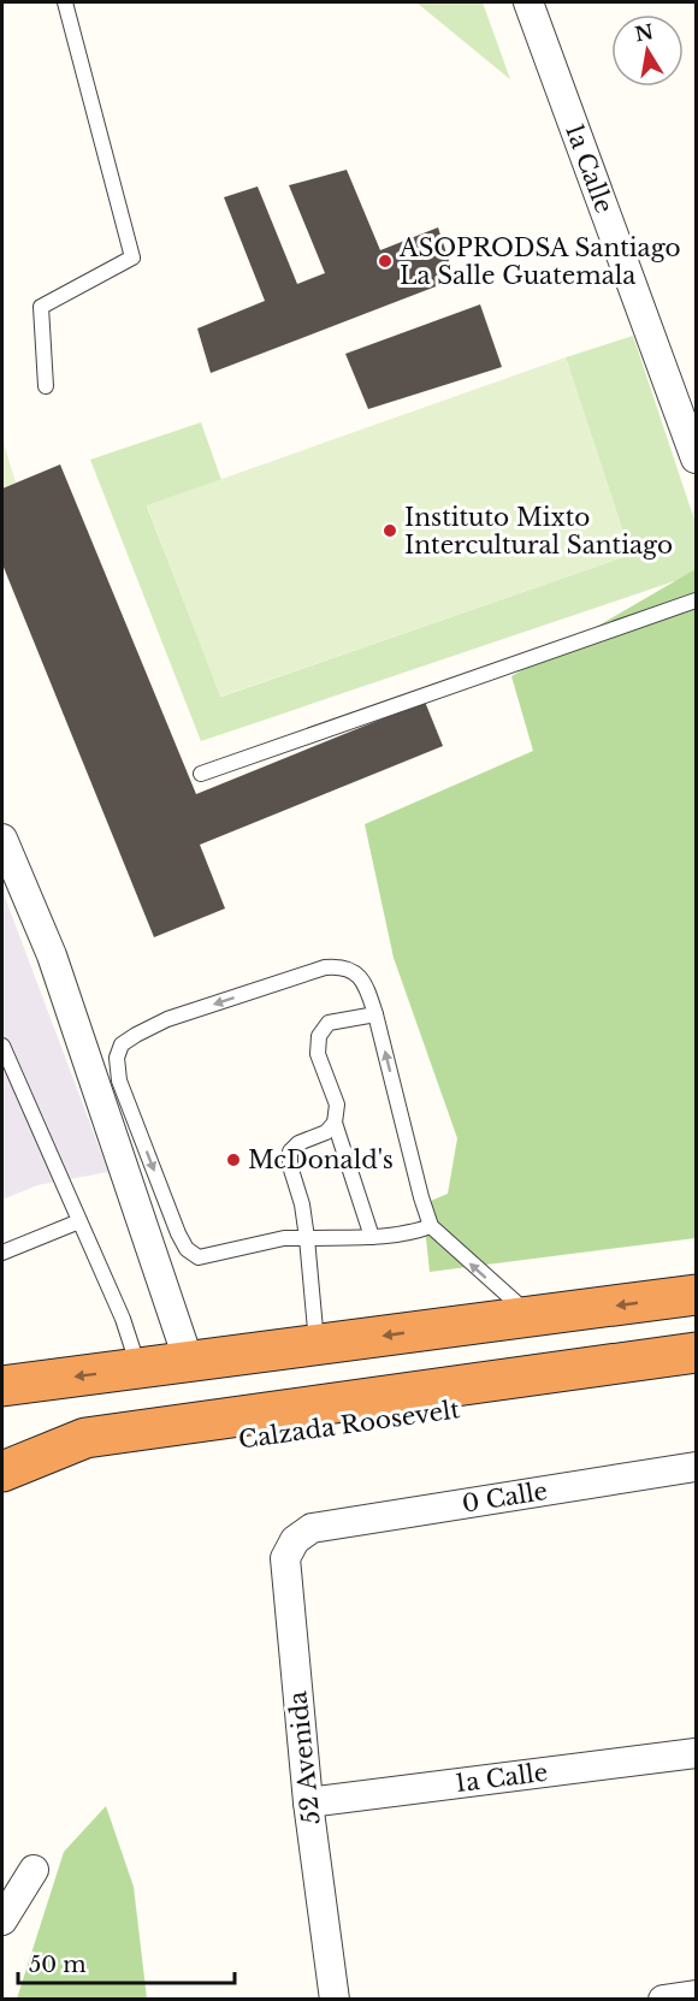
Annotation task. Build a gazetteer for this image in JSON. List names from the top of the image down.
{
  "streets": {
    "highway": ["Calzada Roosevelt"],
    "street": ["1a Calle", "0 Calle", "52 Avenida"]
  },
  "crossings": [
    ["1a Calle", "52 Avenida"],
    ["0 Calle", "52 Avenida"]
  ],
  "places": ["ASOPRODSA Santiago La Salle Guatemala", "Instituto Mixto Intercultural Santiago", "McDonald's"],
  "scale_bar": "50 m",
  "north": "top"
}
